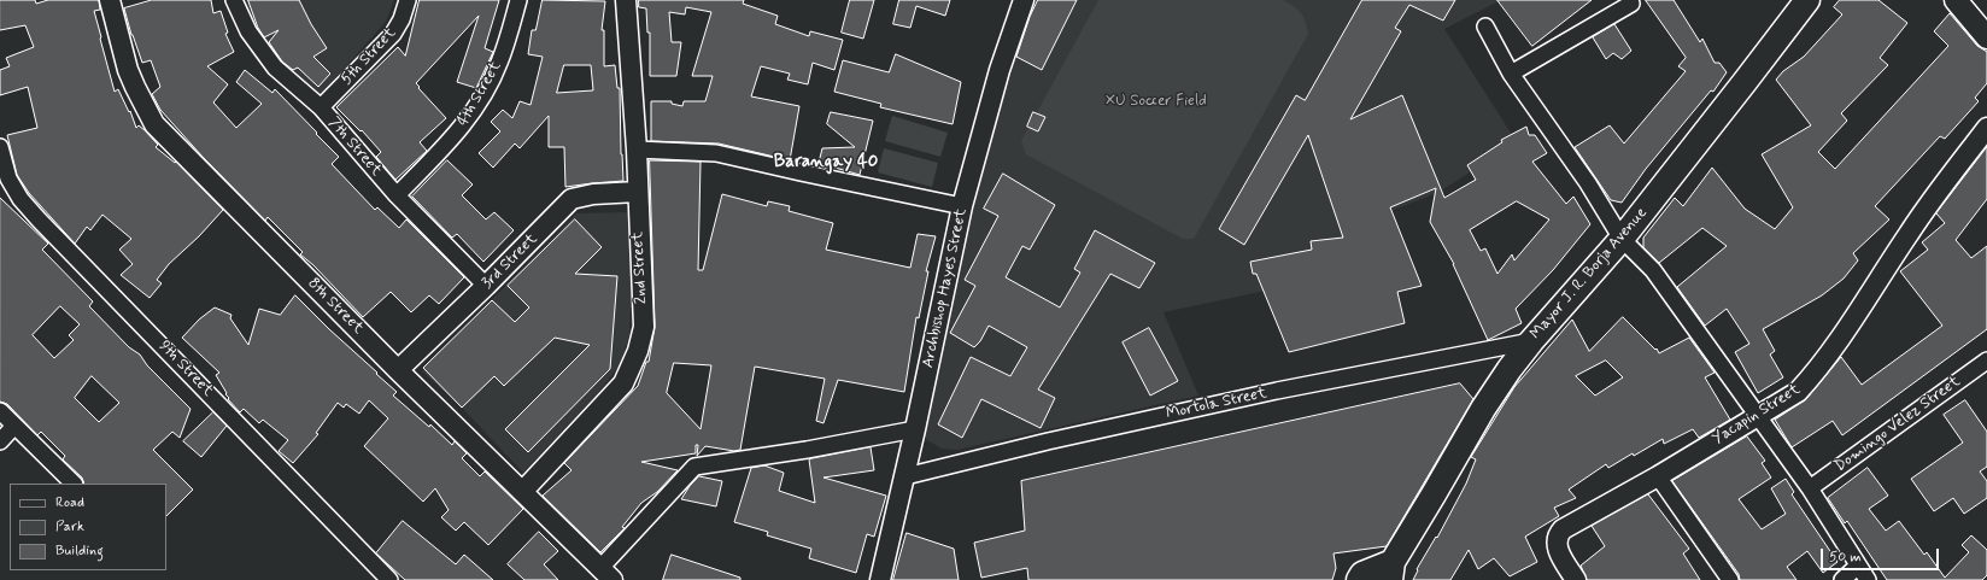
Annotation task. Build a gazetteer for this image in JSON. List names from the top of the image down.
{
  "streets": {
    "main road": ["Mayor J. R. Borja Avenue"],
    "street": [
      "5th Street",
      "4th Street",
      "7th Street",
      "3rd Street",
      "2nd Street",
      "Archbishop Hayes Street",
      "8th Street",
      "9th Street",
      "Mortola Street",
      "Yacapin Street",
      "Domingo Velez Street"
    ]
  },
  "crossings": [
    ["5th Street", "7th Street"],
    ["4th Street", "7th Street"],
    ["7th Street", "3rd Street"],
    ["3rd Street", "2nd Street"],
    ["3rd Street", "8th Street"],
    ["2nd Street", "8th Street"],
    ["Mayor J. R. Borja Avenue", "Mortola Street"],
    ["Archbishop Hayes Street", "Mortola Street"]
  ],
  "districts": ["Barangay 40"],
  "parks": ["XU Soccer Field"],
  "legend": ["Road", "Park", "Building"],
  "scale_bar": "50 m"
}
